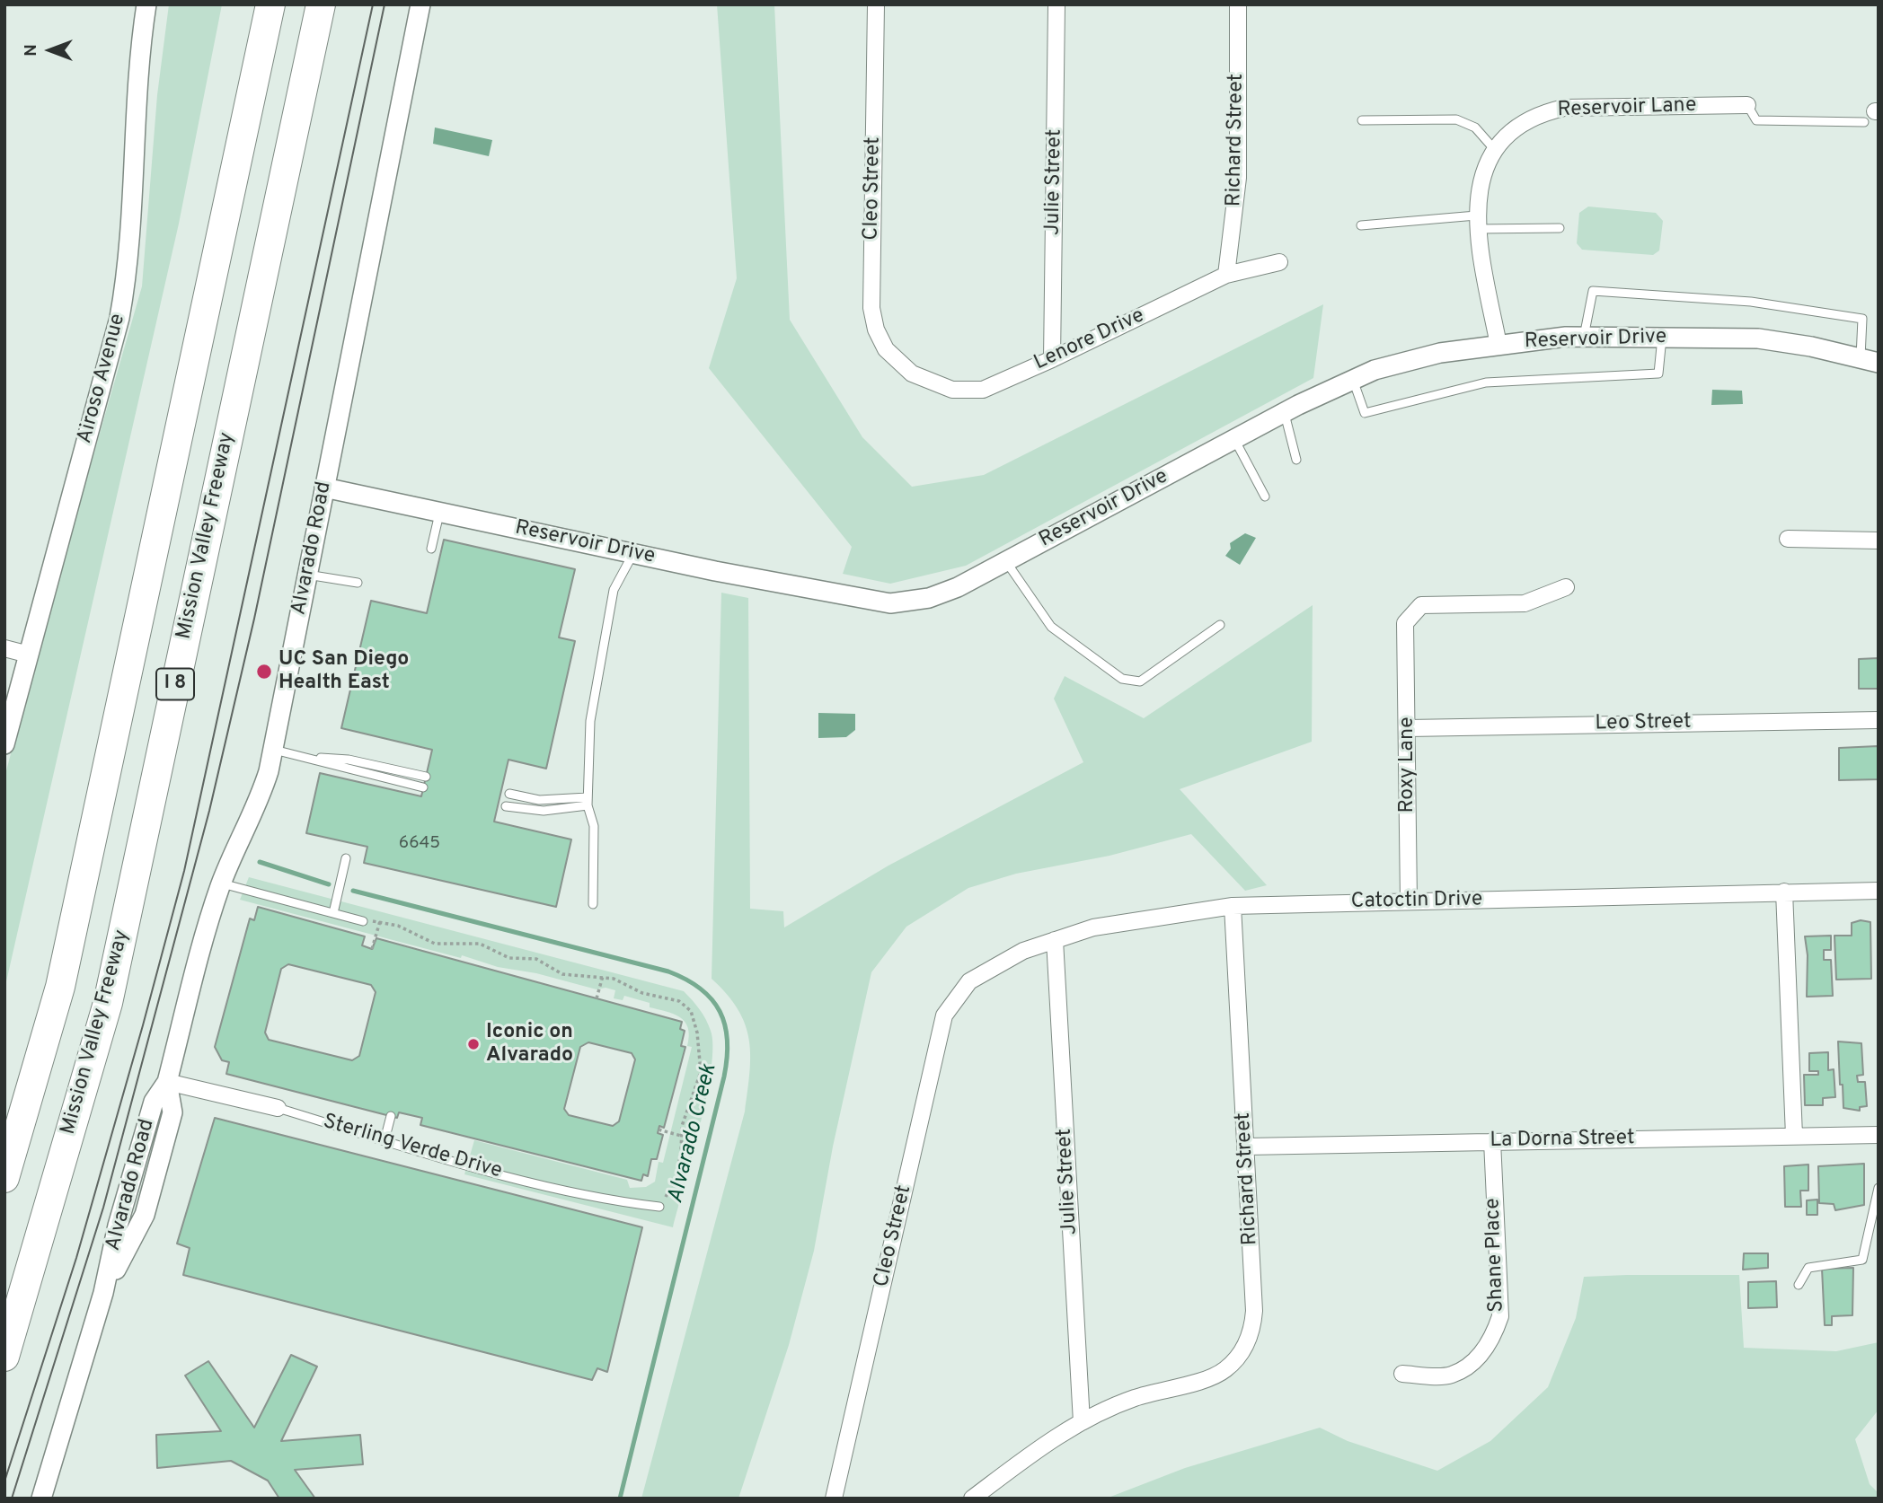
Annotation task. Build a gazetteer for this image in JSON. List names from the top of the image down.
{
  "streets": {
    "highway": ["Mission Valley Freeway", "I 8"],
    "street": [
      "Reservoir Lane",
      "Richard Street",
      "Julie Street",
      "Cleo Street",
      "Lenore Drive",
      "Reservoir Drive",
      "Airoso Avenue",
      "Alvarado Road",
      "Leo Street",
      "Roxy Lane",
      "Catoctin Drive",
      "La Dorna Street",
      "Sterling Verde Drive",
      "Shane Place"
    ]
  },
  "crossings": [
    ["Reservoir Lane", "Reservoir Drive"],
    ["Richard Street", "Julie Street"],
    ["Richard Street", "Lenore Drive"],
    ["Richard Street", "Catoctin Drive"],
    ["Richard Street", "La Dorna Street"],
    ["Julie Street", "Lenore Drive"],
    ["Julie Street", "Catoctin Drive"],
    ["Cleo Street", "Lenore Drive"],
    ["Cleo Street", "Catoctin Drive"],
    ["Reservoir Drive", "Alvarado Road"],
    ["Alvarado Road", "Sterling Verde Drive"],
    ["Leo Street", "Roxy Lane"],
    ["Roxy Lane", "Catoctin Drive"],
    ["La Dorna Street", "Shane Place"]
  ],
  "water": ["Alvarado Creek"],
  "places": ["UC San Diego Health East", "Iconic on Alvarado"],
  "house_numbers": ["6645"],
  "north": "left"
}
